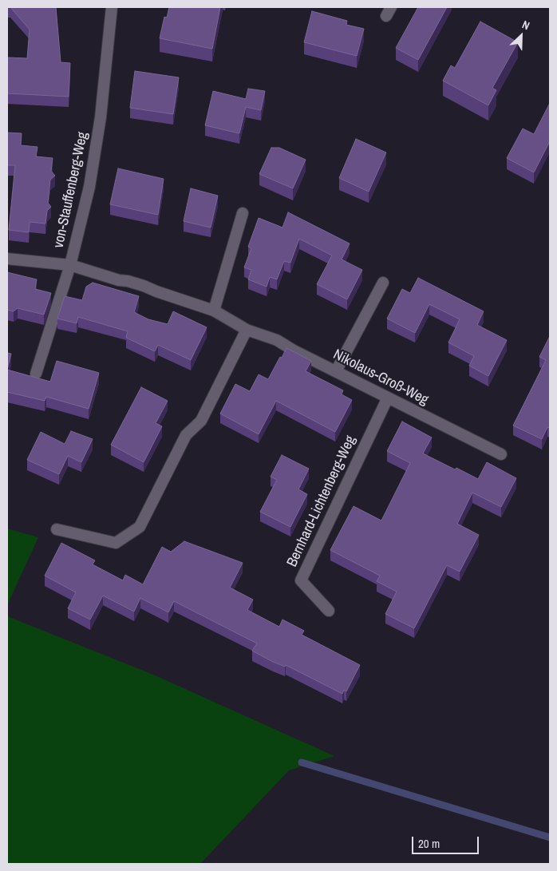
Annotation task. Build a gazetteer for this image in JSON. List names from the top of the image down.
{
  "streets": {
    "street": ["von-Stauffenberg-Weg", "Nikolaus-Groß-Weg", "Bernhard-Lichtenberg-Weg"]
  },
  "crossings": [
    ["von-Stauffenberg-Weg", "Nikolaus-Groß-Weg"],
    ["Nikolaus-Groß-Weg", "Bernhard-Lichtenberg-Weg"]
  ],
  "scale_bar": "20 m",
  "north": "top right"
}
